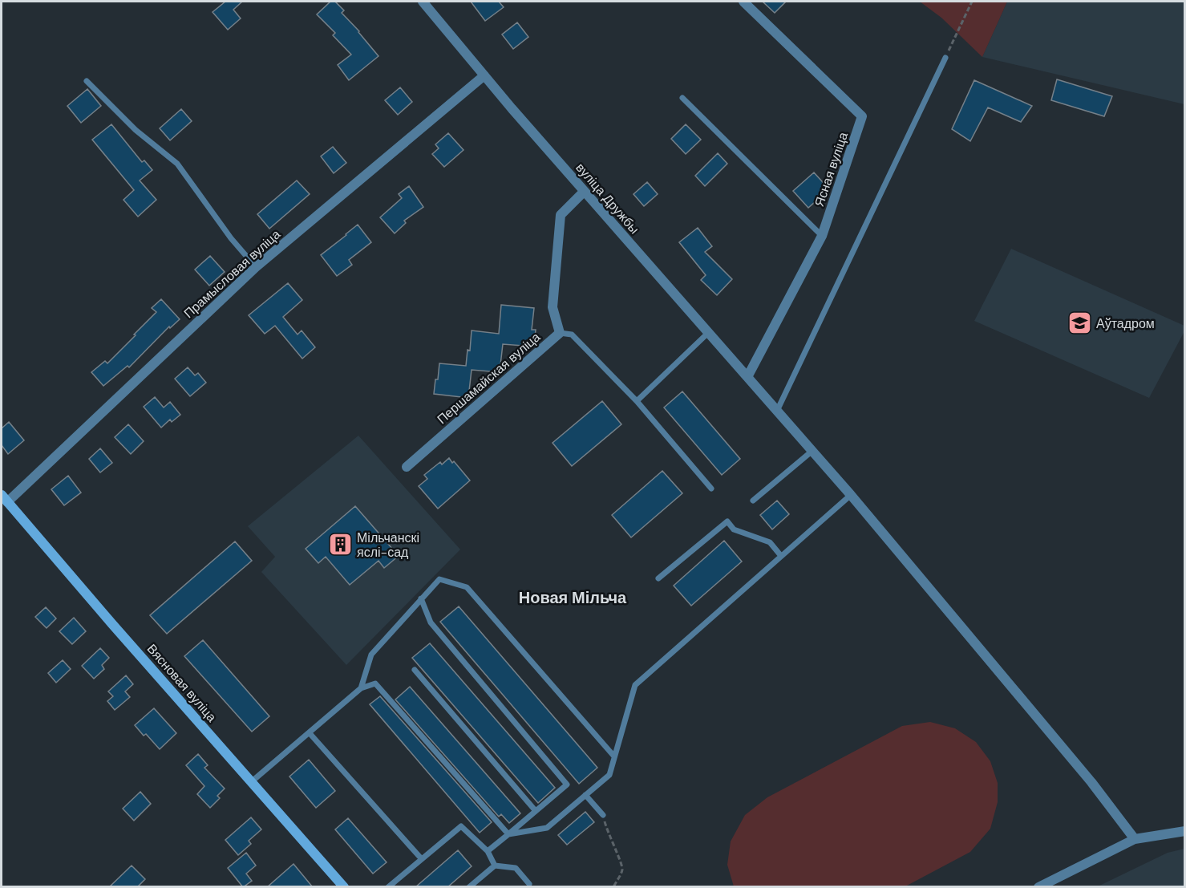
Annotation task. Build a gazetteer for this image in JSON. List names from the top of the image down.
{
  "streets": {
    "street": [
      "Ясная вуліца",
      "вуліца Дружбы",
      "Прамысловая вуліца",
      "Першамайская вуліца",
      "Вясновая вуліца"
    ]
  },
  "crossings": [
    ["Ясная вуліца", "вуліца Дружбы"],
    ["вуліца Дружбы", "Прамысловая вуліца"],
    ["вуліца Дружбы", "Першамайская вуліца"],
    ["Прамысловая вуліца", "Вясновая вуліца"]
  ],
  "districts": ["Новая Мільча"],
  "places": {
    "school or university": ["Аўтадром"],
    "building": ["Мільчанскі яслі-сад"]
  }
}
